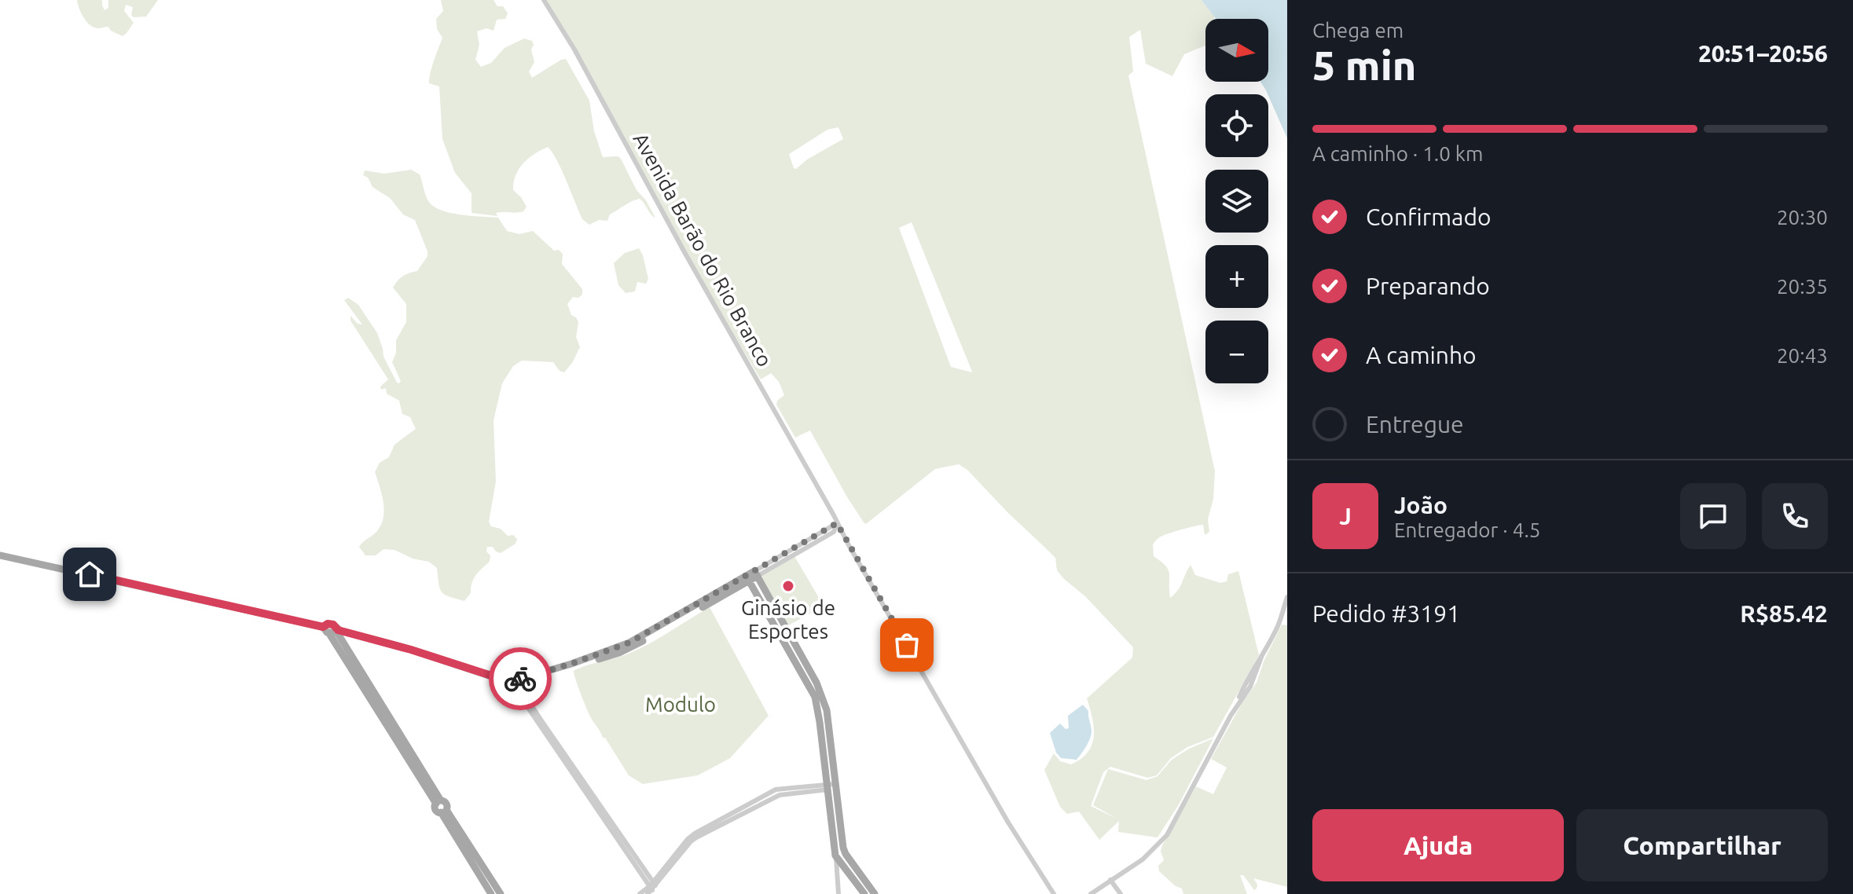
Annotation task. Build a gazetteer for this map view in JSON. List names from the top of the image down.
{
  "streets": {
    "street": ["Avenida Barão do Rio Branco"]
  },
  "parks": ["Modulo"],
  "places": ["Ginásio de Esportes"],
  "north": "right",
  "page": {
    "heading": ["5 min", "Chega em", "20:51–20:56"],
    "panel": [
      "João",
      "Entregador · 4.5",
      "Pedido #3191",
      "R$85.42"
    ],
    "map_buttons": ["+", "−"],
    "bar": "A caminho · 1.0 km",
    "list": [
      ["Confirmado", "20:30"],
      ["Preparando", "20:35"],
      ["A caminho", "20:43"],
      "Entregue"
    ],
    "round": "J",
    "buttons": ["Ajuda", "Compartilhar"]
  }
}
